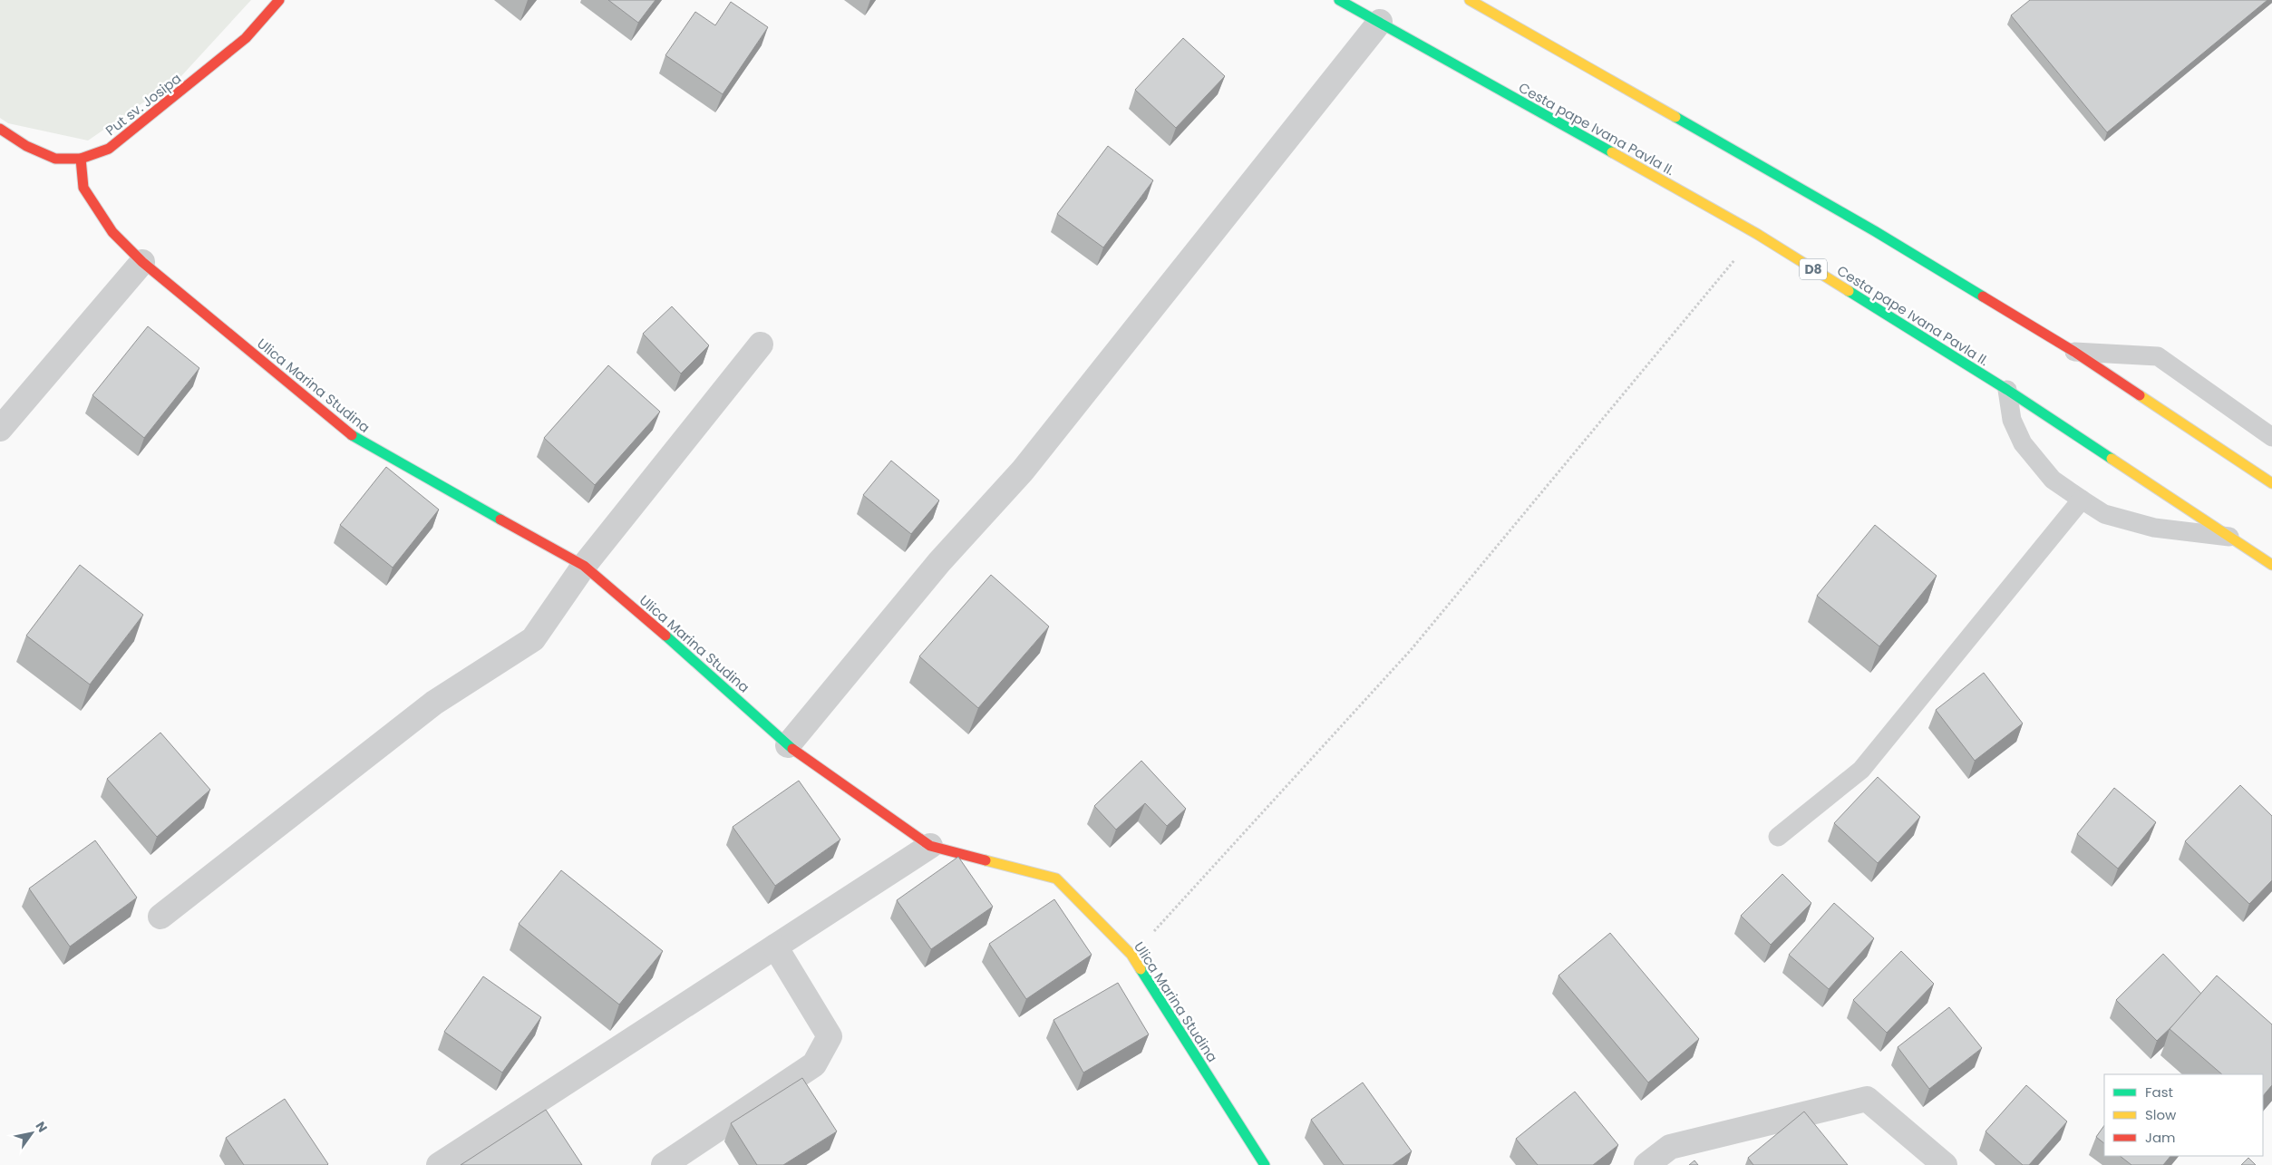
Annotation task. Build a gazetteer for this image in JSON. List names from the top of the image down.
{
  "streets": {
    "main road": [
      "Put sv. Josipa",
      "Cesta pape Ivana Pavla II.",
      "D8",
      "Ulica Marina Studina"
    ]
  },
  "crossings": [
    ["Put sv. Josipa", "Ulica Marina Studina"]
  ],
  "legend": ["Fast", "Slow", "Jam"],
  "north": "top right"
}
